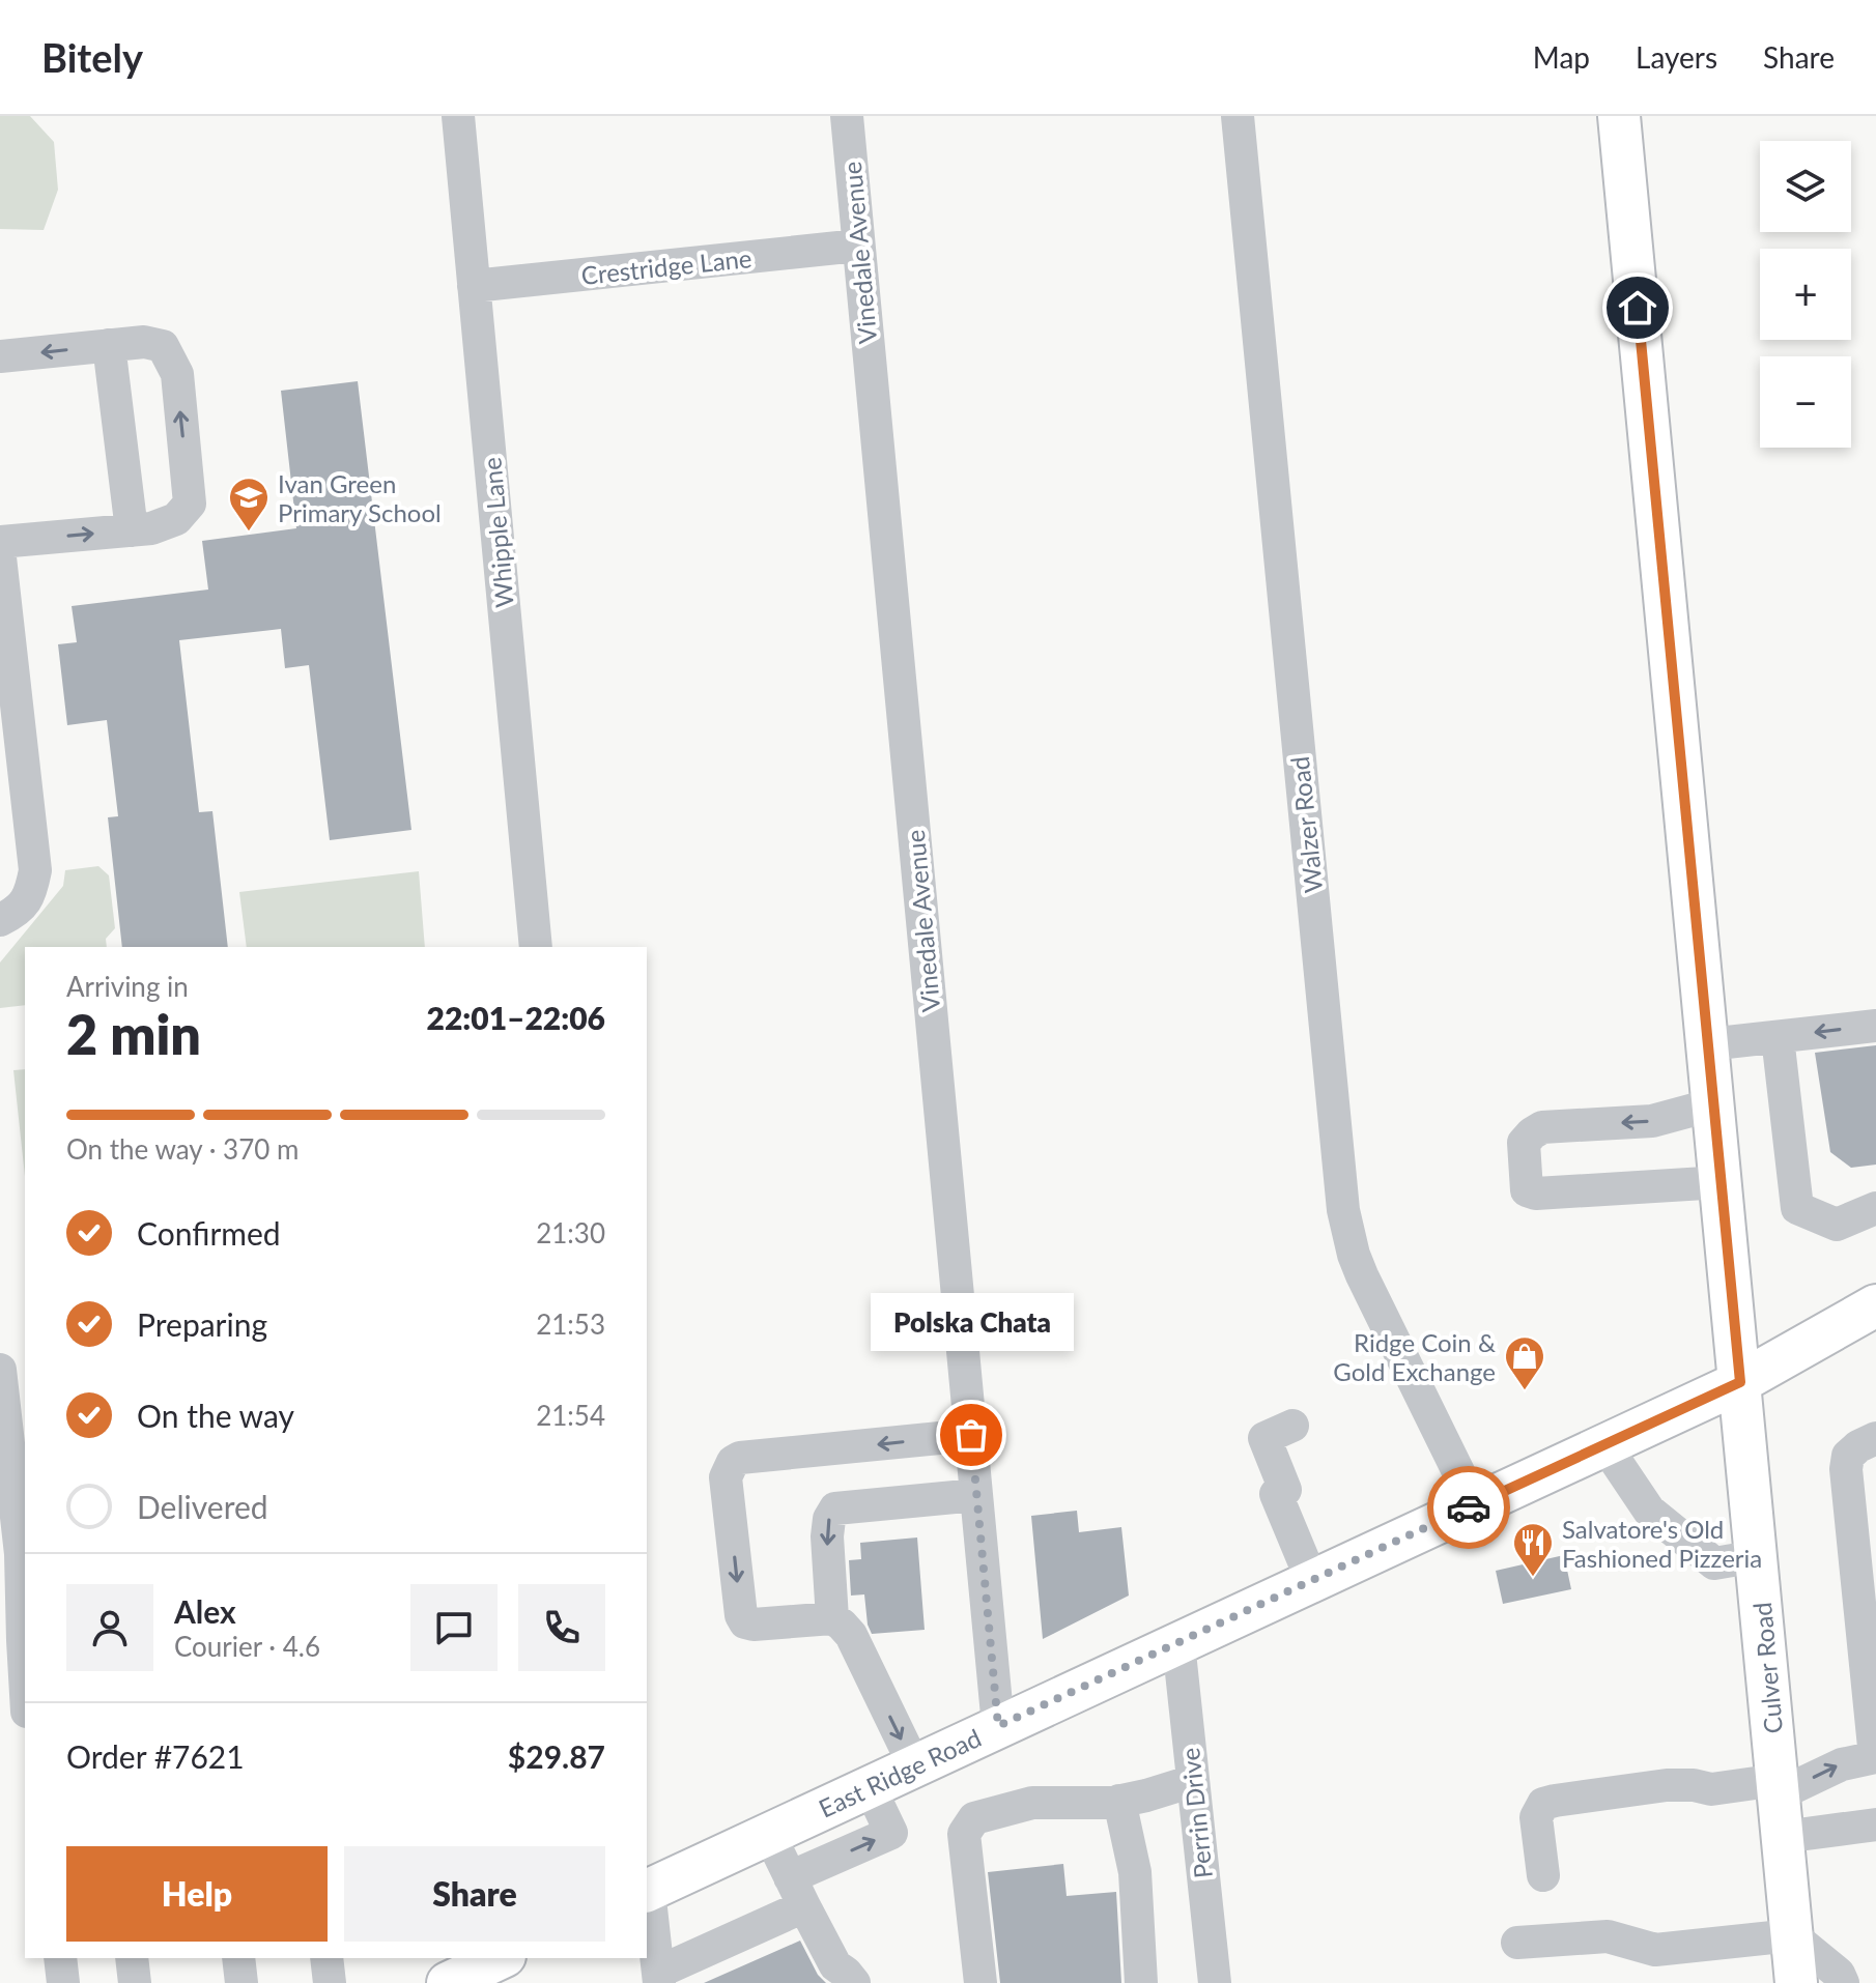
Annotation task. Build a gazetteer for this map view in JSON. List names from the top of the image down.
{
  "streets": {
    "main road": ["Culver Road", "East Ridge Road"],
    "street": [
      "Vinedale Avenue",
      "Crestridge Lane",
      "Whipple Lane",
      "Walzer Road",
      "Perrin Drive"
    ]
  },
  "crossings": [
    ["Vinedale Avenue", "Crestridge Lane"],
    ["Vinedale Avenue", "East Ridge Road"],
    ["Crestridge Lane", "Whipple Lane"],
    ["Walzer Road", "East Ridge Road"],
    ["Culver Road", "East Ridge Road"],
    ["East Ridge Road", "Perrin Drive"]
  ],
  "places": {
    "school or university": ["Ivan Green Primary School"],
    "shop": ["Ridge Coin & Gold Exchange"],
    "other": ["Polska Chata"],
    "restaurant": ["Salvatore's Old Fashioned Pizzeria"]
  },
  "page": {
    "header": "Bitely",
    "nav": ["Map", "Layers", "Share"],
    "map_buttons": ["+", "−"],
    "heading": ["2 min", "Arriving in", "22:01–22:06"],
    "panel": [
      "Alex",
      "Courier · 4.6",
      "Order #7621",
      "$29.87"
    ],
    "bar": "On the way · 370 m",
    "list": [
      ["Confirmed", "21:30"],
      ["Preparing", "21:53"],
      ["On the way", "21:54"],
      "Delivered"
    ],
    "bubble": "Polska Chata",
    "buttons": ["Help", "Share"]
  }
}
